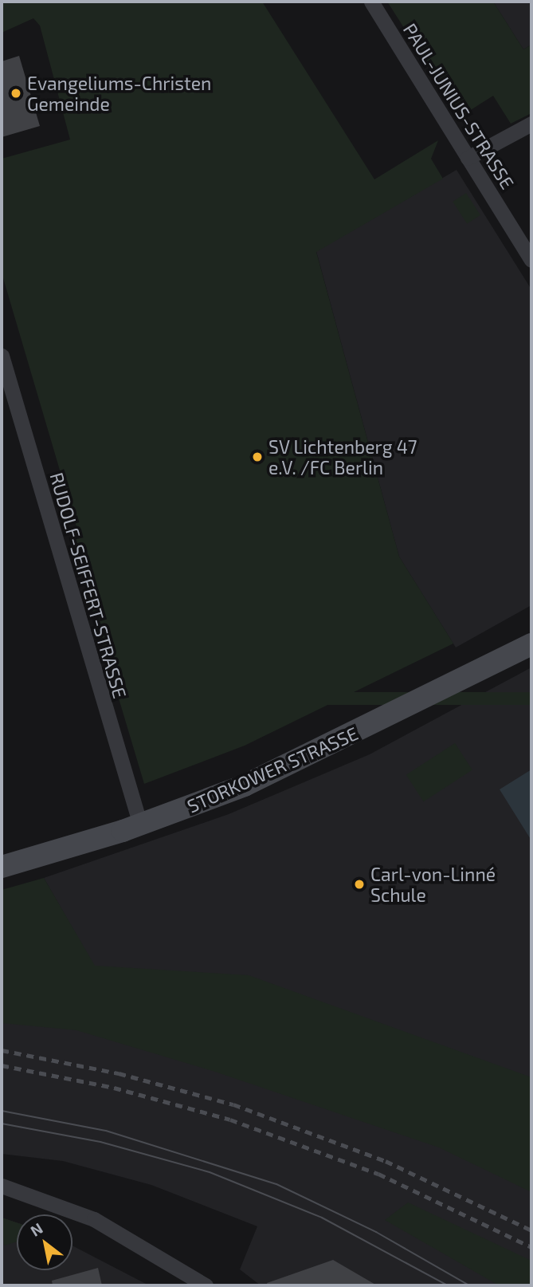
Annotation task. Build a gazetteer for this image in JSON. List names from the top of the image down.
{
  "streets": {
    "main road": ["STORKOWER STRASSE"],
    "street": ["PAUL-JUNIUS-STRASSE", "RUDOLF-SEIFFERT-STRASSE"]
  },
  "crossings": [
    ["RUDOLF-SEIFFERT-STRASSE", "STORKOWER STRASSE"]
  ],
  "places": ["Evangeliums-Christen Gemeinde", "SV Lichtenberg 47 e.V. /FC Berlin", "Carl-von-Linné Schule"],
  "north": "top left"
}
